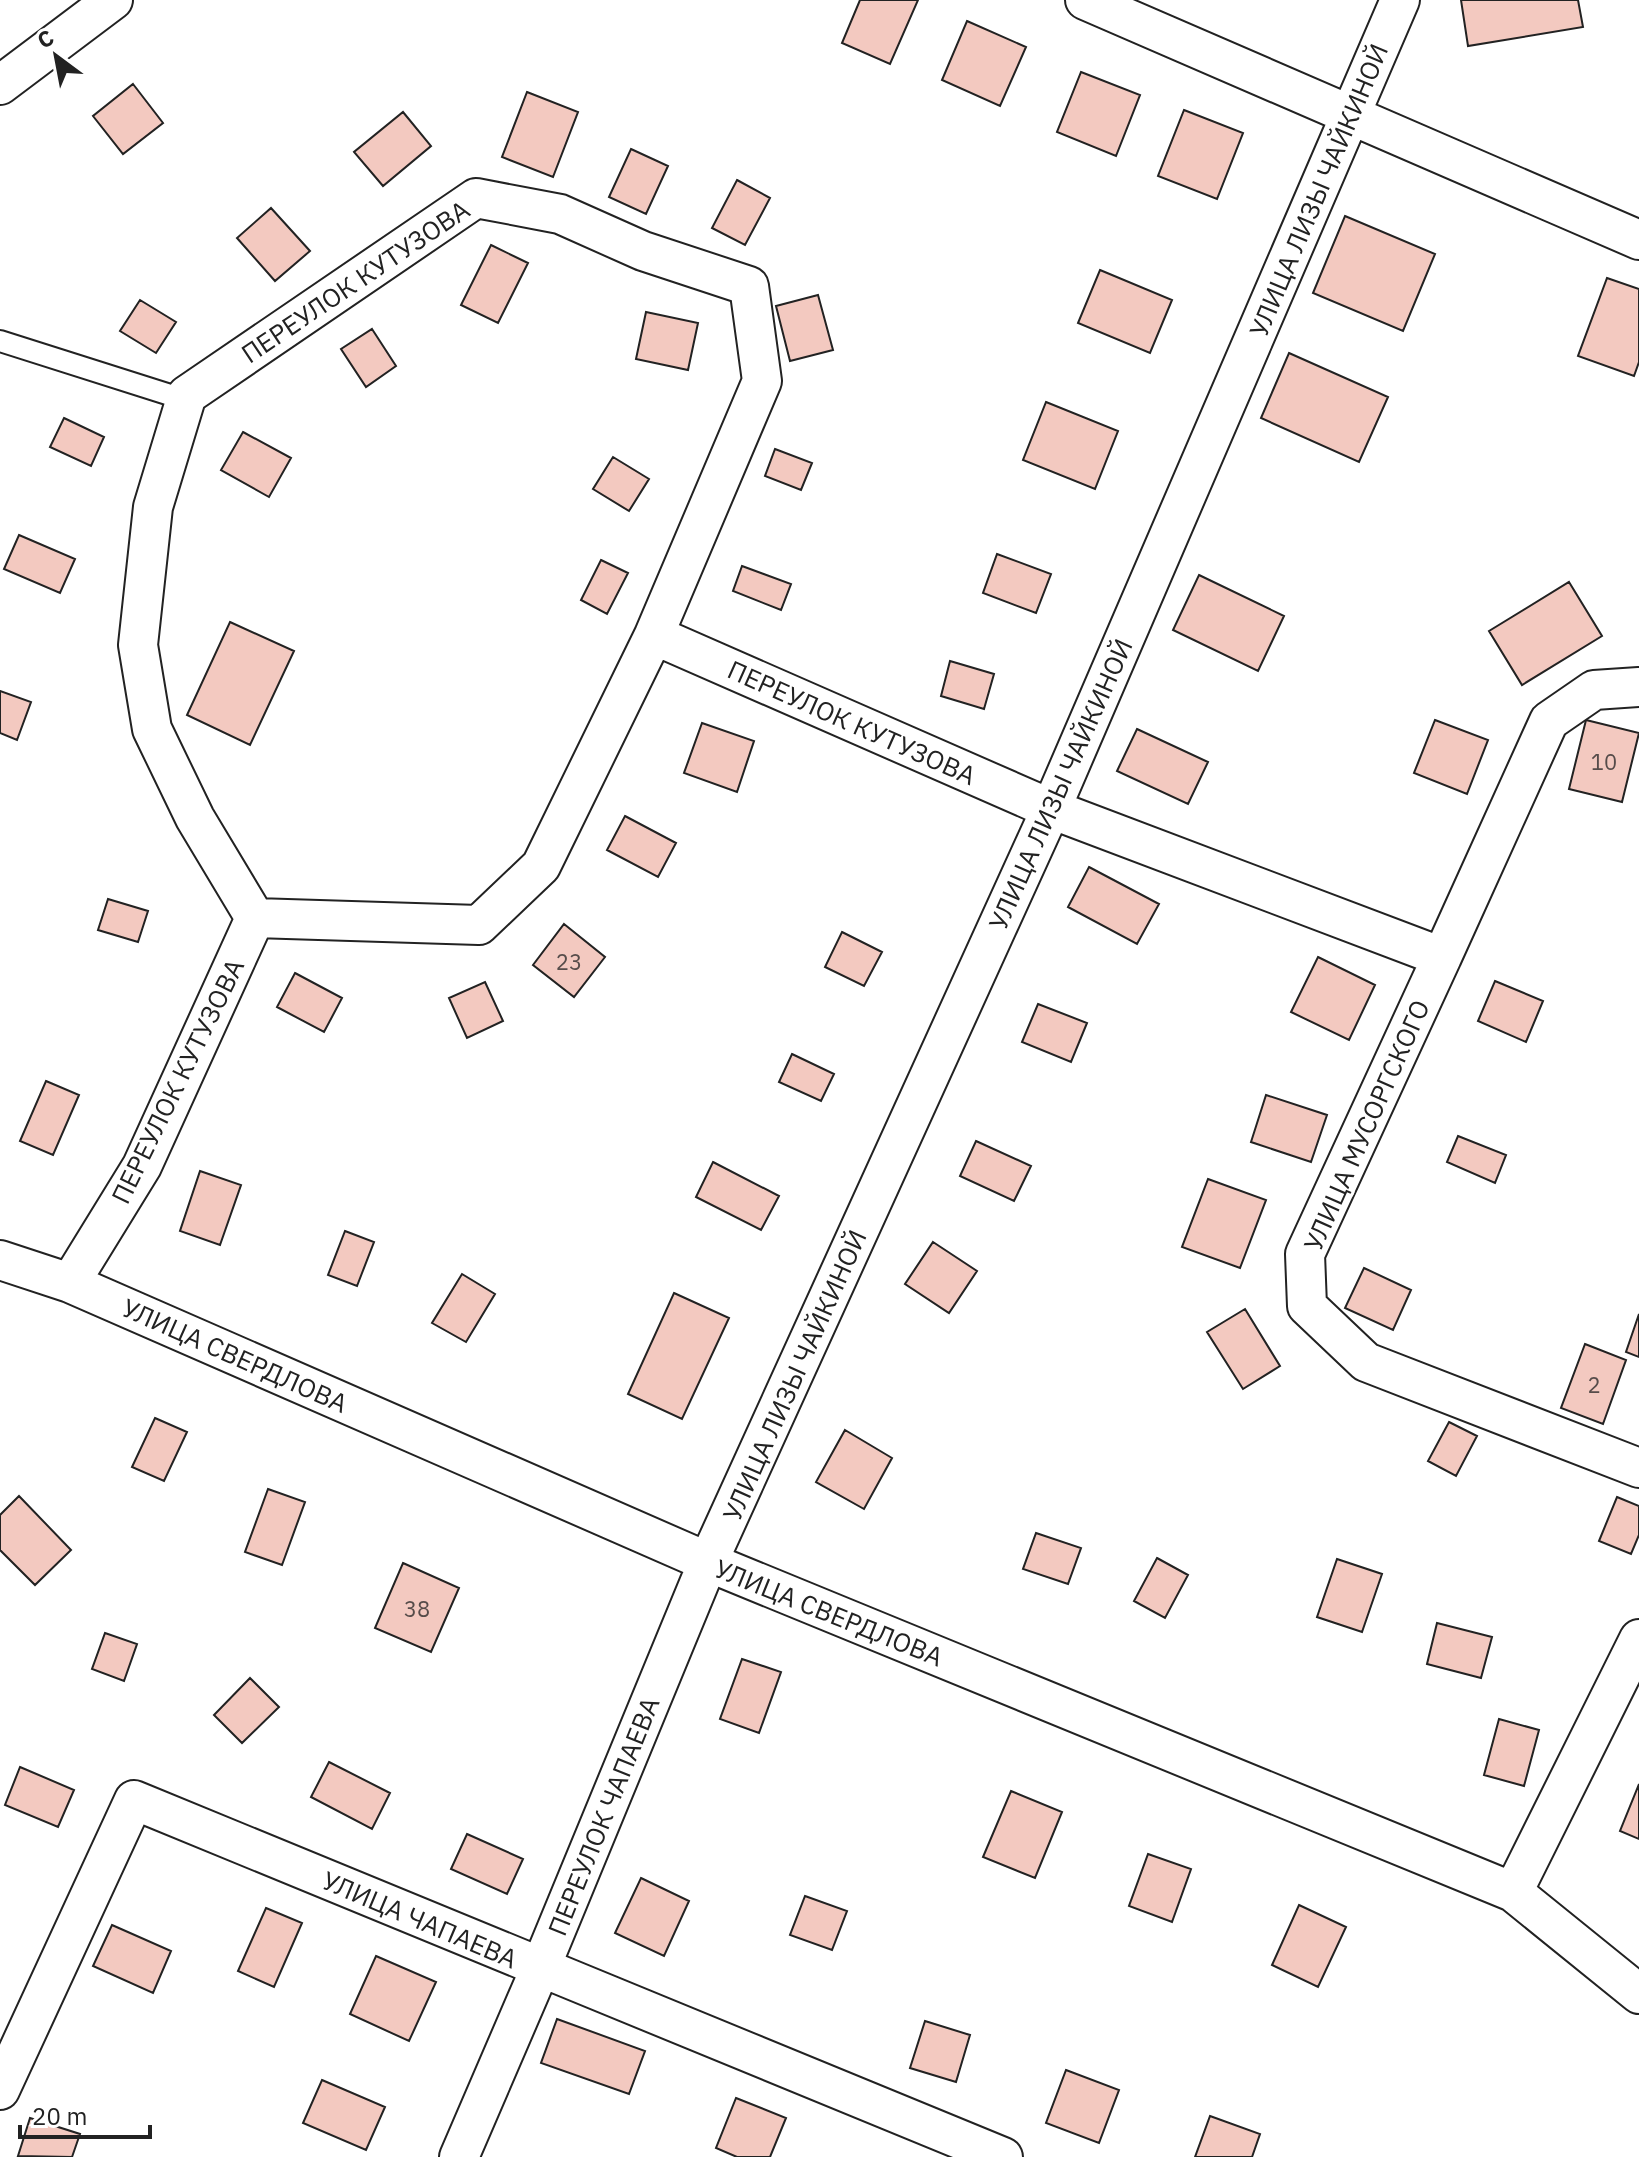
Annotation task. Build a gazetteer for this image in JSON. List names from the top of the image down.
{
  "streets": {
    "street": [
      "УЛИЦА ЛИЗЫ ЧАЙКИНОЙ",
      "ПЕРЕУЛОК КУТУЗОВА",
      "УЛИЦА МУСОРГСКОГО",
      "УЛИЦА СВЕРДЛОВА",
      "ПЕРЕУЛОК ЧАПАЕВА",
      "УЛИЦА ЧАПАЕВА"
    ]
  },
  "crossings": [
    ["УЛИЦА ЛИЗЫ ЧАЙКИНОЙ", "ПЕРЕУЛОК КУТУЗОВА"],
    ["УЛИЦА ЛИЗЫ ЧАЙКИНОЙ", "УЛИЦА СВЕРДЛОВА"],
    ["УЛИЦА ЛИЗЫ ЧАЙКИНОЙ", "ПЕРЕУЛОК ЧАПАЕВА"],
    ["ПЕРЕУЛОК КУТУЗОВА", "УЛИЦА СВЕРДЛОВА"],
    ["УЛИЦА СВЕРДЛОВА", "ПЕРЕУЛОК ЧАПАЕВА"],
    ["ПЕРЕУЛОК ЧАПАЕВА", "УЛИЦА ЧАПАЕВА"]
  ],
  "house_numbers": [
    "10",
    "23",
    "2",
    "38"
  ],
  "scale_bar": "20 m",
  "north": "top left"
}
